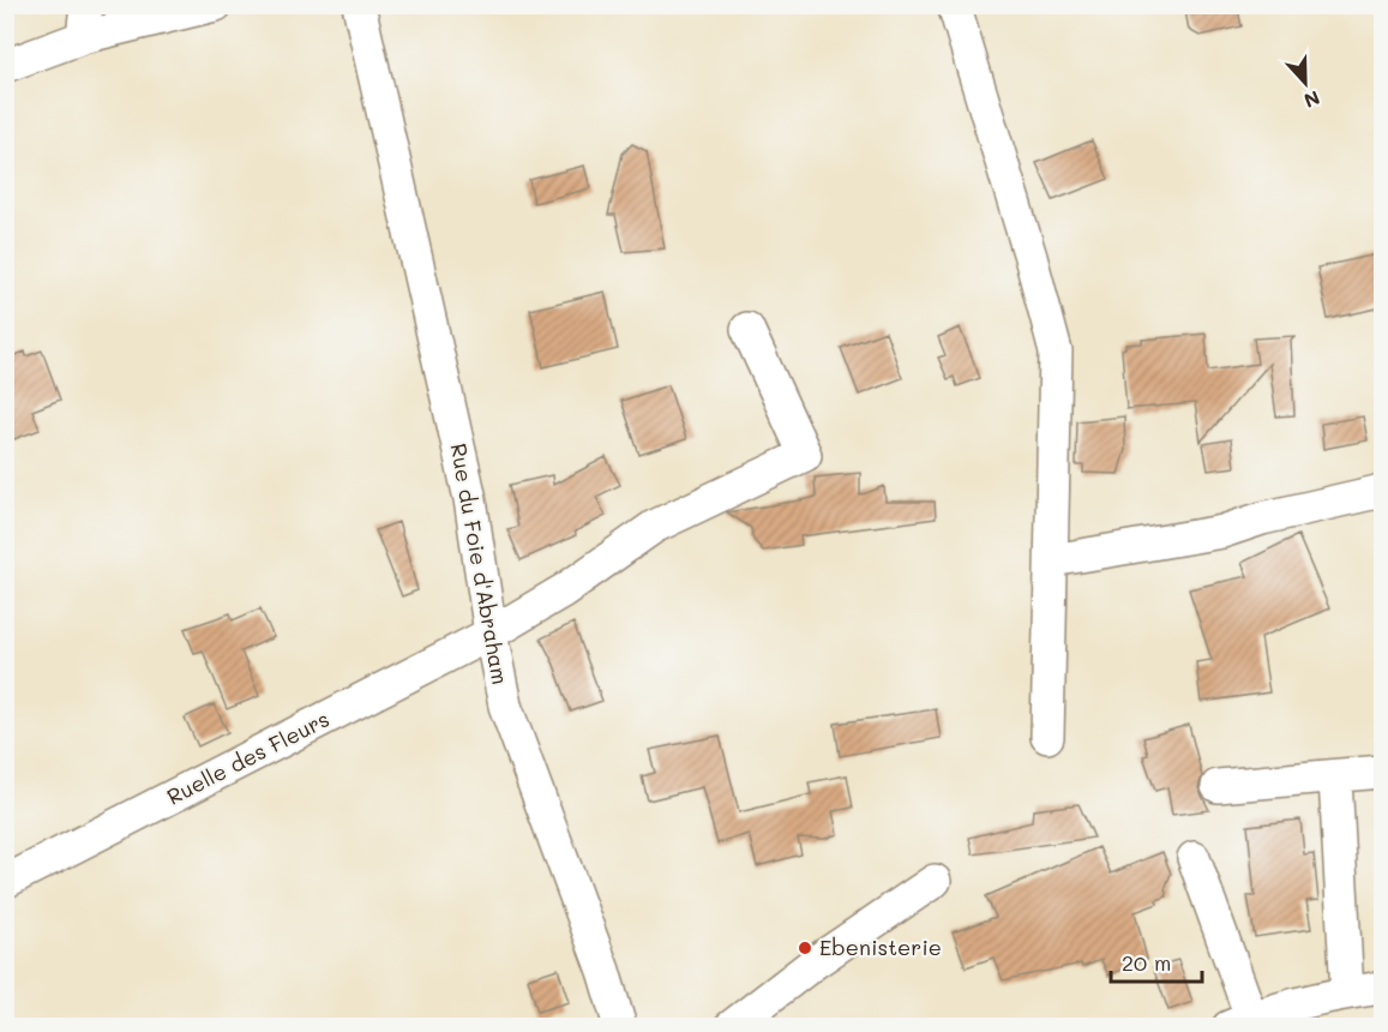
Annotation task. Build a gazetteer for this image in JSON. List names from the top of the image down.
{
  "streets": {
    "street": ["Rue du Foie d'Abraham", "Ruelle des Fleurs"]
  },
  "crossings": [
    ["Rue du Foie d'Abraham", "Ruelle des Fleurs"]
  ],
  "places": ["Ebenisterie"],
  "scale_bar": "20 m",
  "north": "bottom"
}
